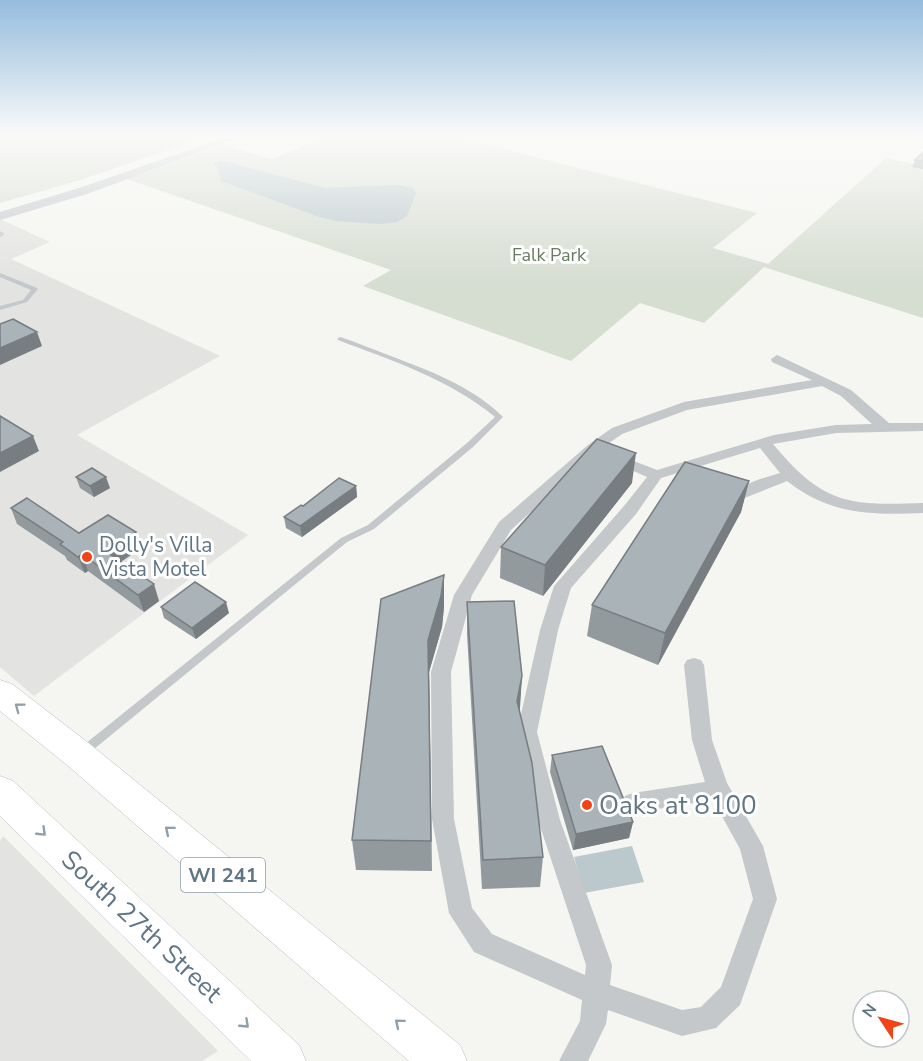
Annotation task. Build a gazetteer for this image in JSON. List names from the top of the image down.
{
  "streets": {
    "main road": ["WI 241", "South 27th Street"]
  },
  "parks": ["Falk Park"],
  "places": ["Dolly's Villa Vista Motel", "Oaks at 8100"],
  "north": "top left"
}
